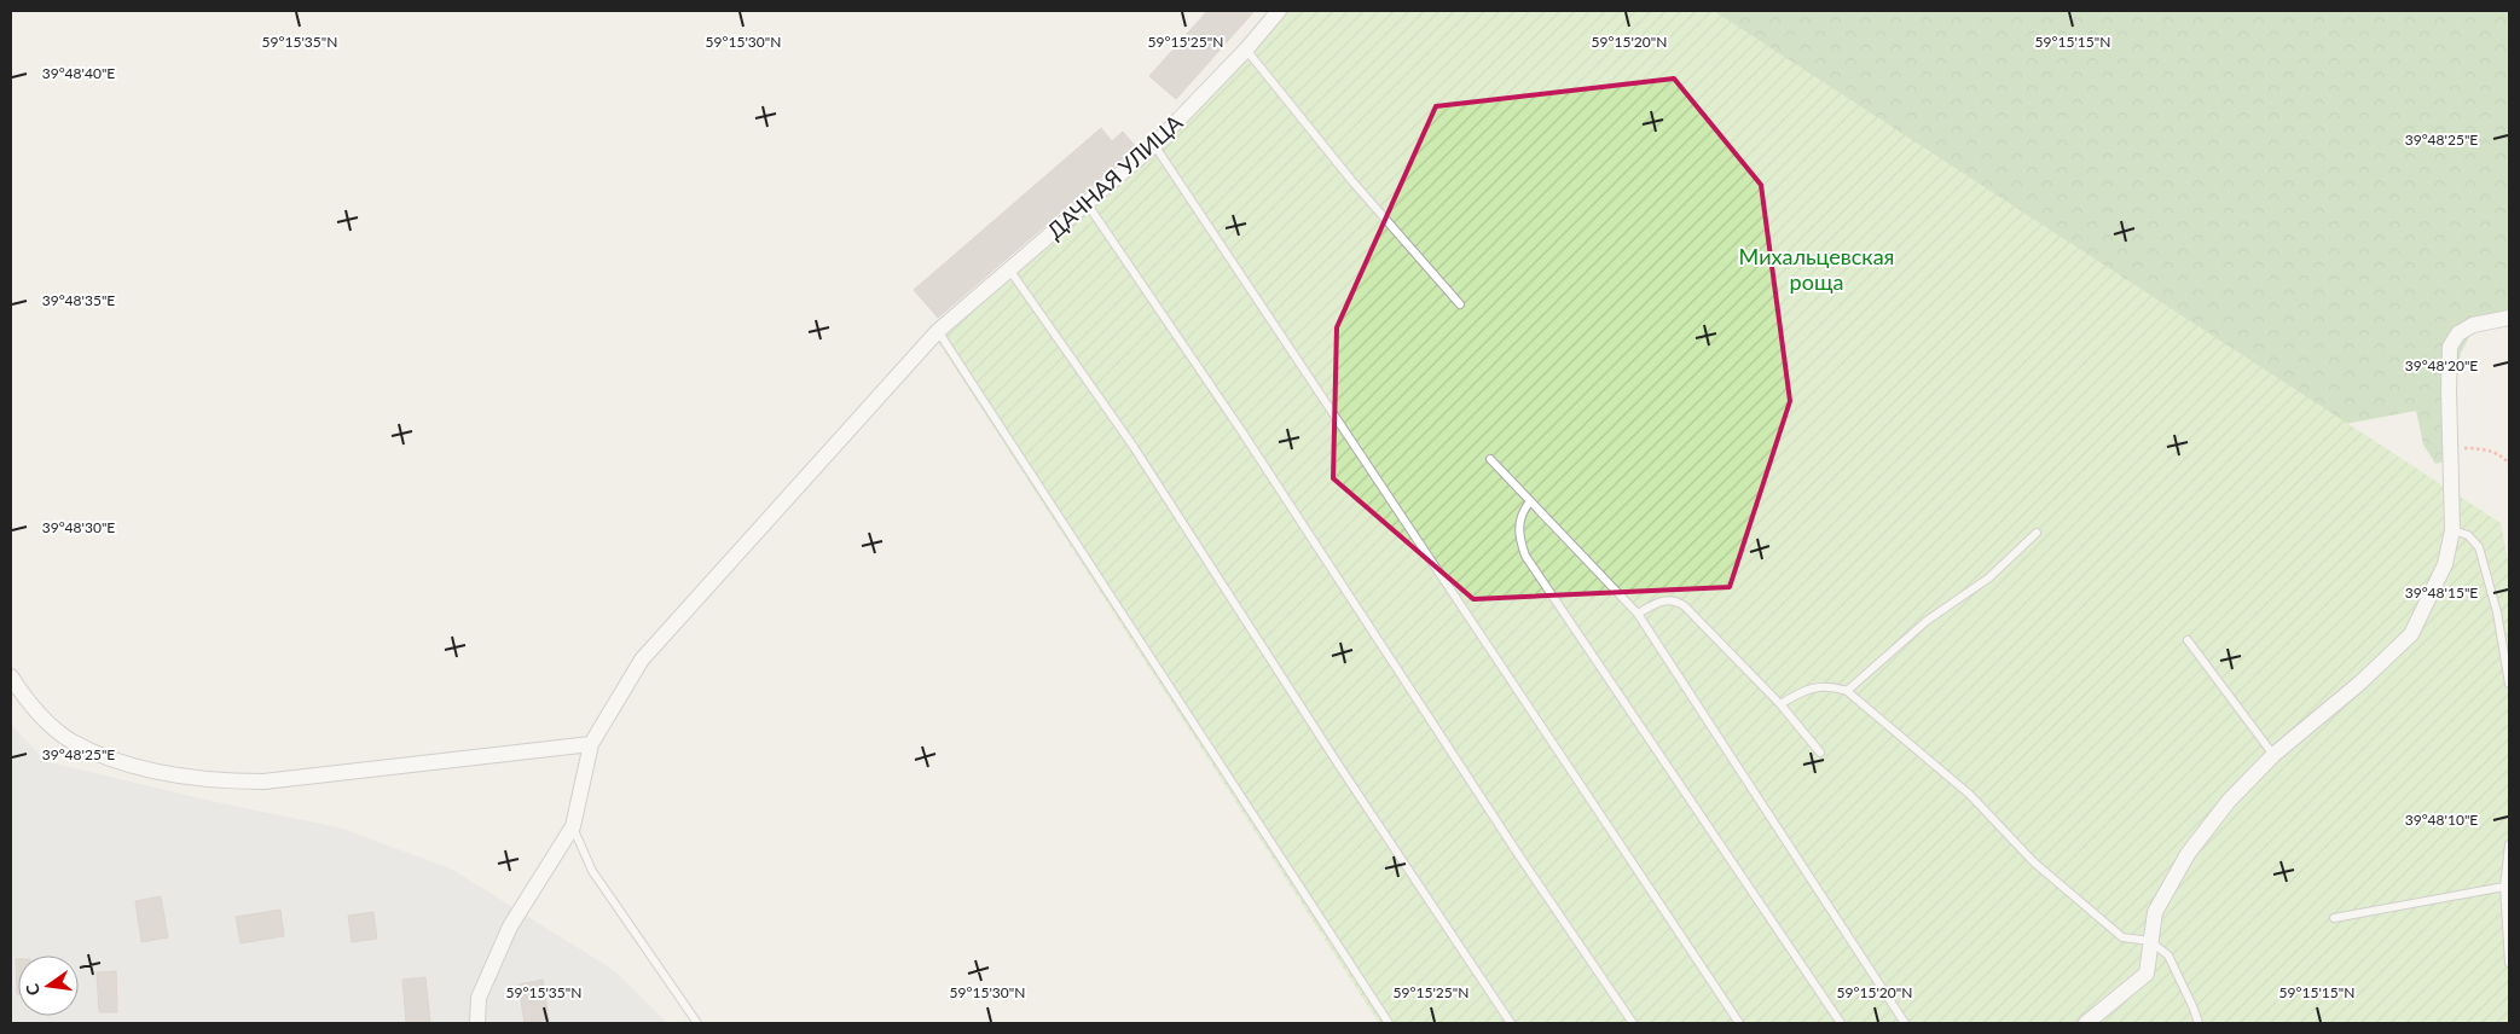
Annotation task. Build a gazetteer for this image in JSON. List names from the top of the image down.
{
  "streets": {
    "street": ["ДАЧНАЯ УЛИЦА"]
  },
  "parks": ["Михальцевская роща"],
  "north": "left",
  "coordinates": [
    "59°15'35\"N",
    "59°15'30\"N",
    "59°15'25\"N",
    "59°15'20\"N",
    "59°15'15\"N",
    "39°48'40\"E",
    "39°48'25\"E",
    "39°48'35\"E",
    "39°48'20\"E",
    "39°48'30\"E",
    "39°48'15\"E",
    "39°48'10\"E"
  ]
}
